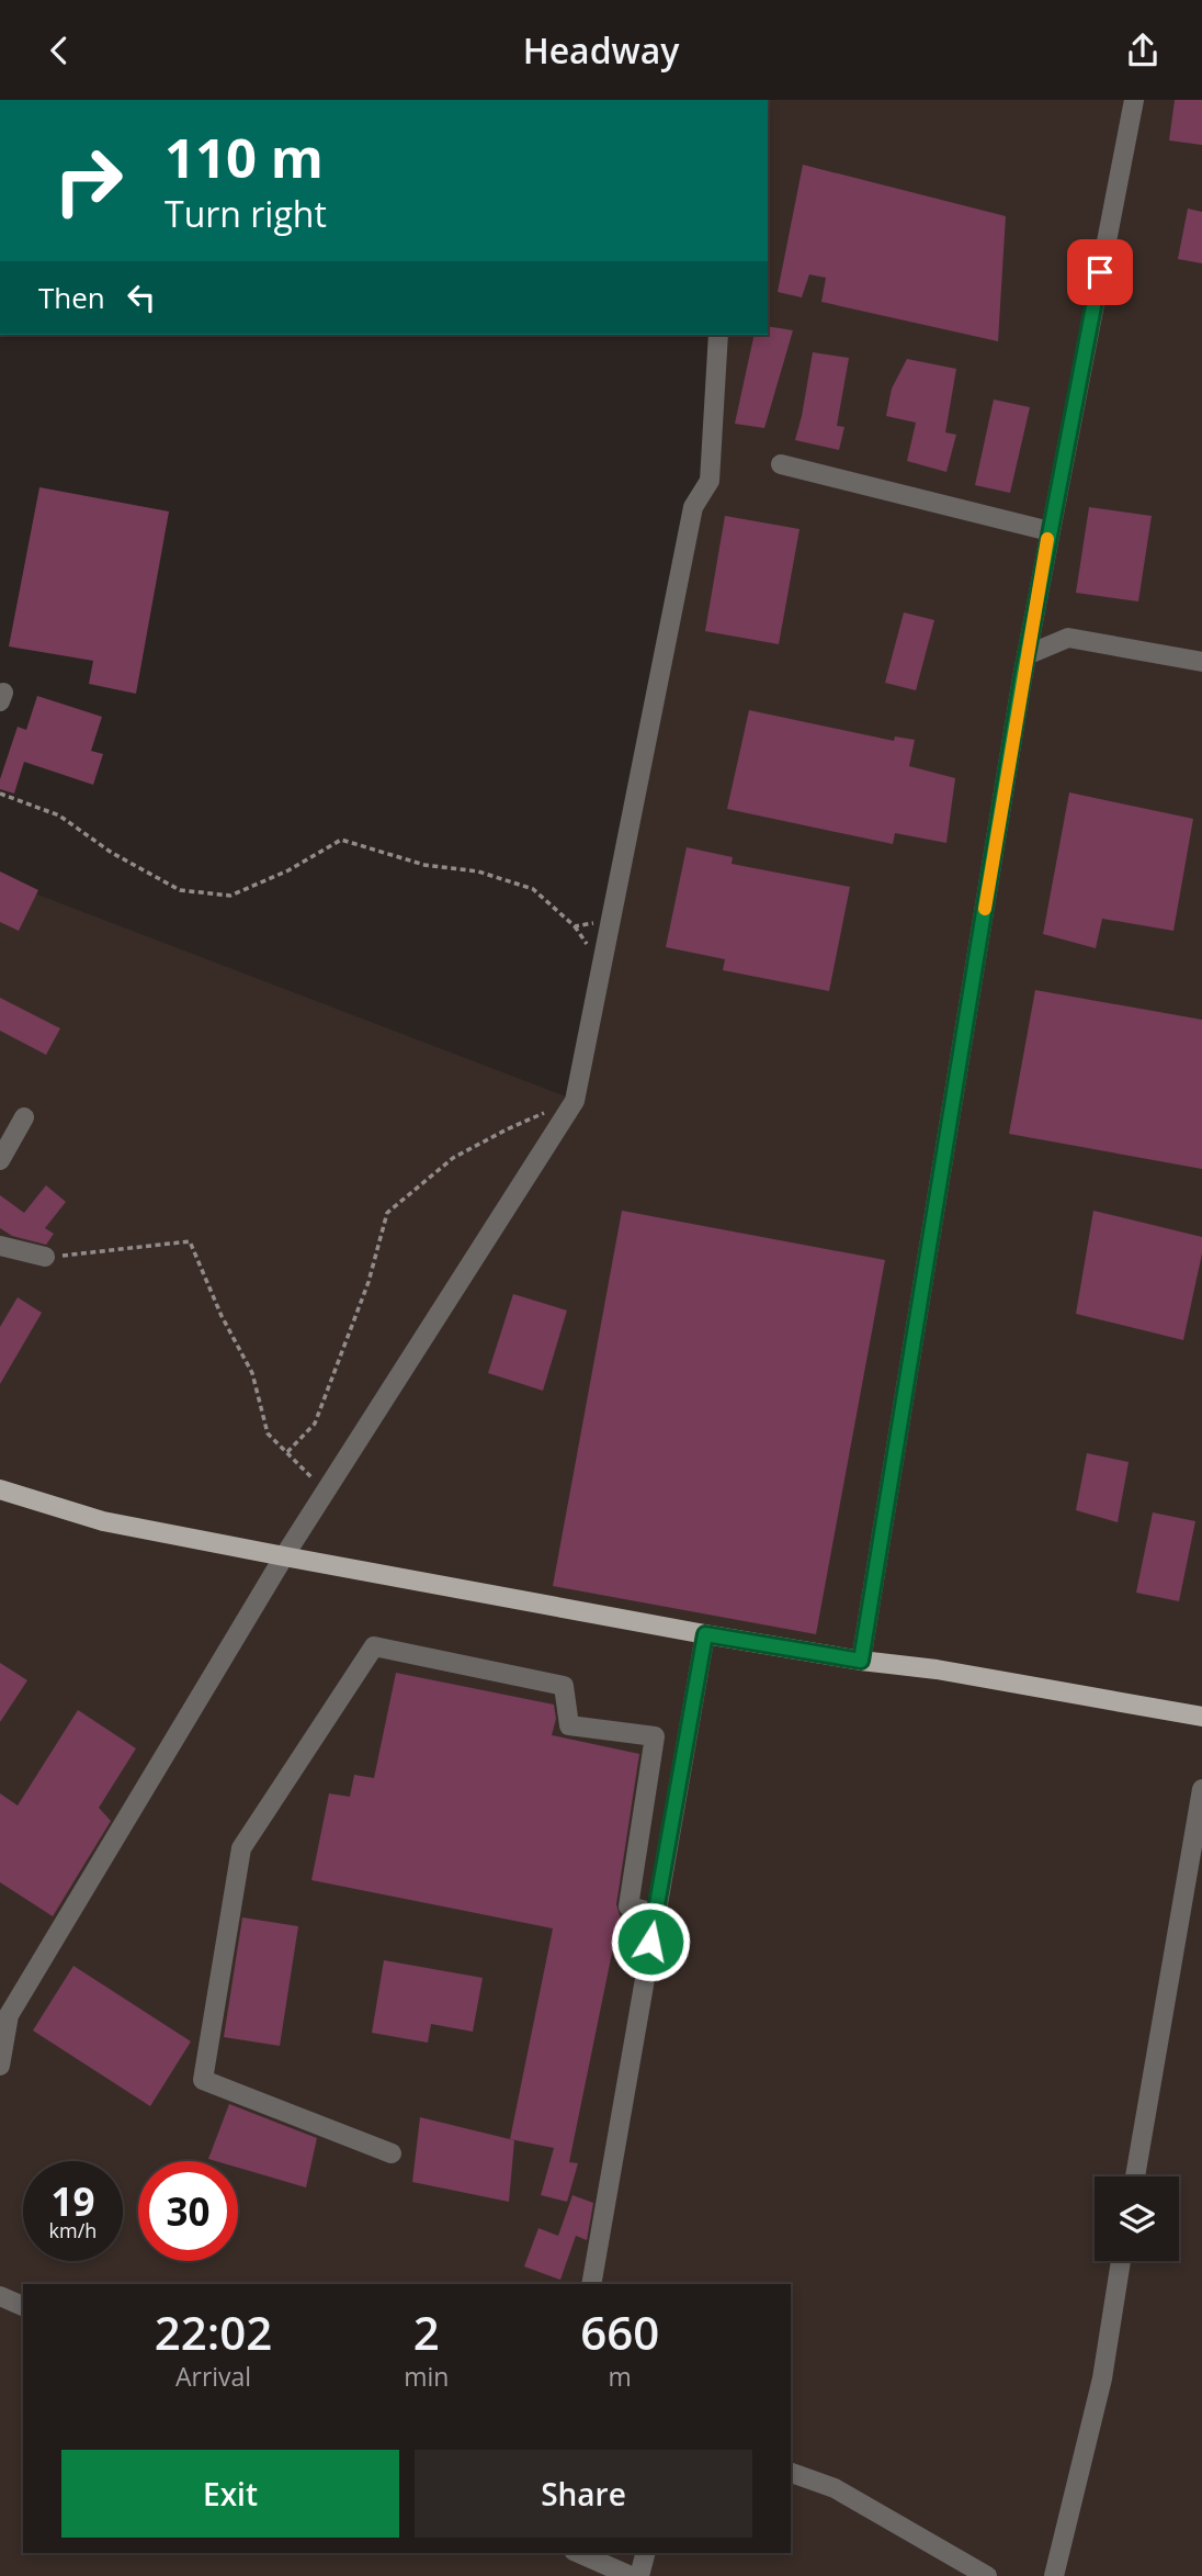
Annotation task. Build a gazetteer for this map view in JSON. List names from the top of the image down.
{
  "page": {
    "header": "Headway",
    "turn": ["110 m", "Turn right"],
    "then": "Then",
    "speed": "19 km/h",
    "limit": "30",
    "eta": [
      "22:02",
      "Arrival",
      "2",
      "min",
      "660",
      "m"
    ],
    "buttons": ["Exit", "Share"]
  }
}
